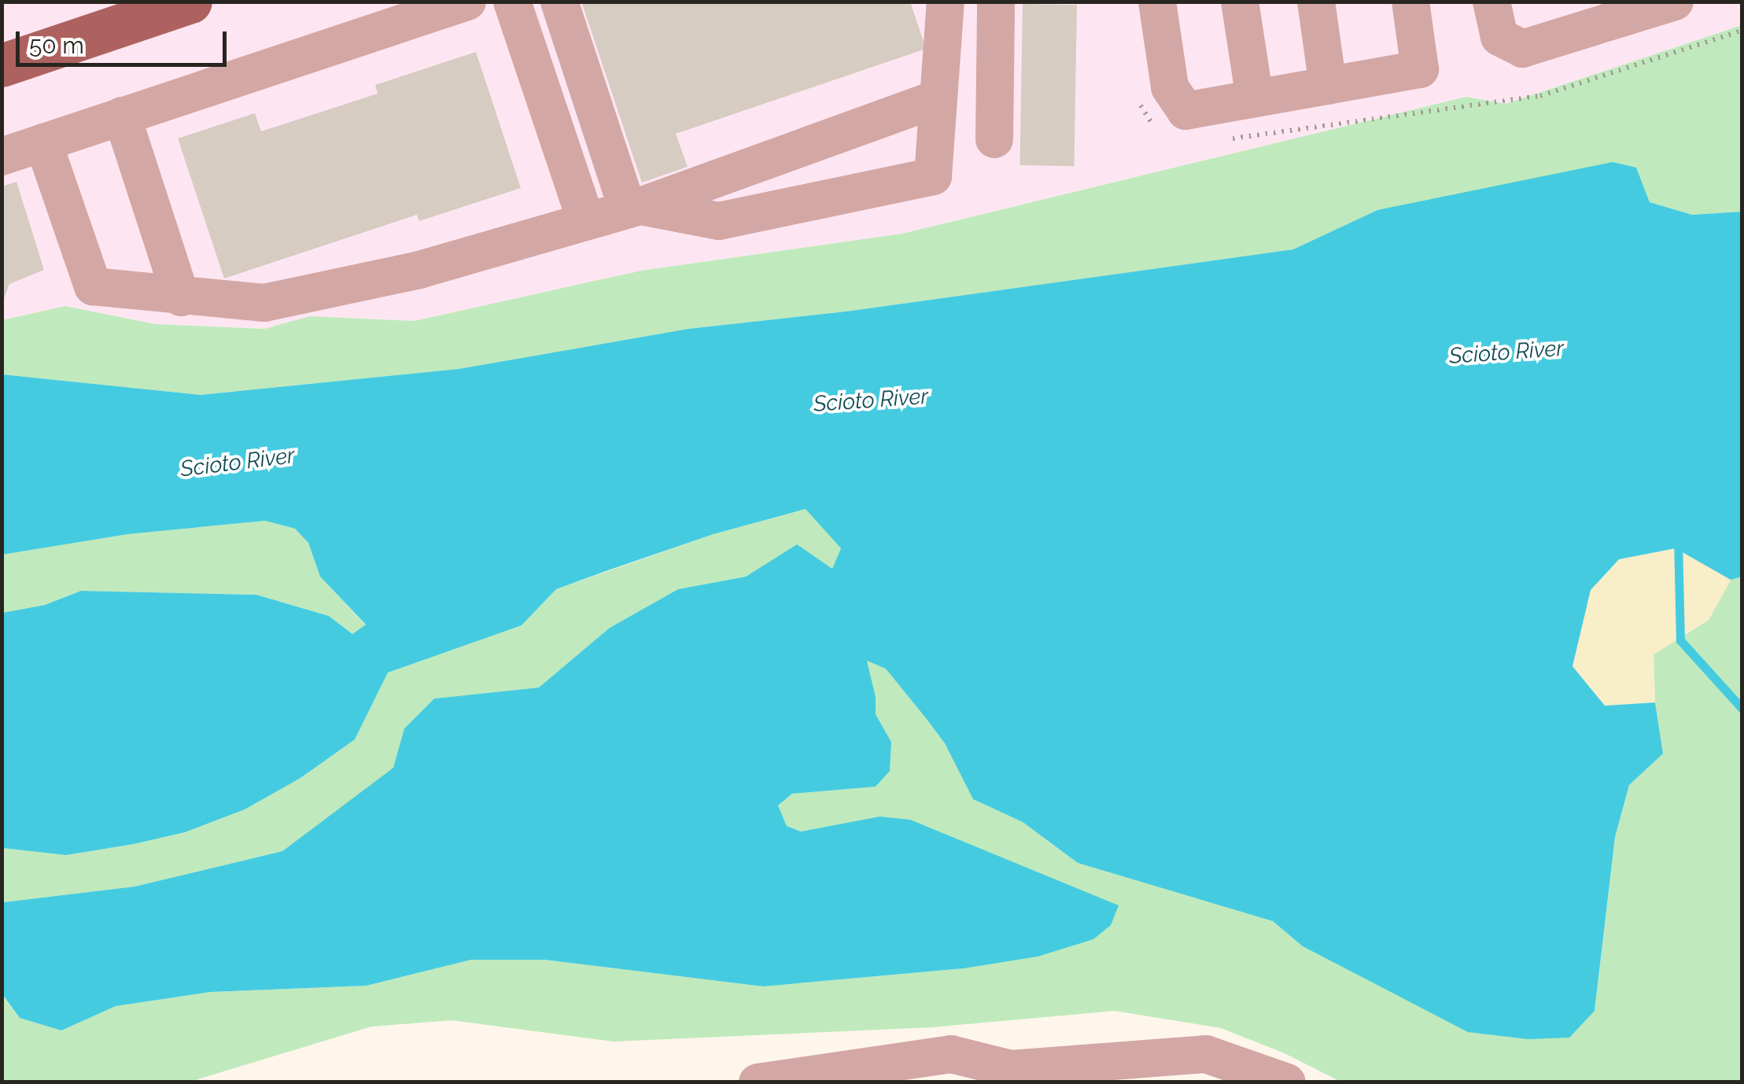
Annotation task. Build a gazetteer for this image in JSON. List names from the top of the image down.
{
  "water": ["Scioto River"],
  "scale_bar": "50 m"
}
